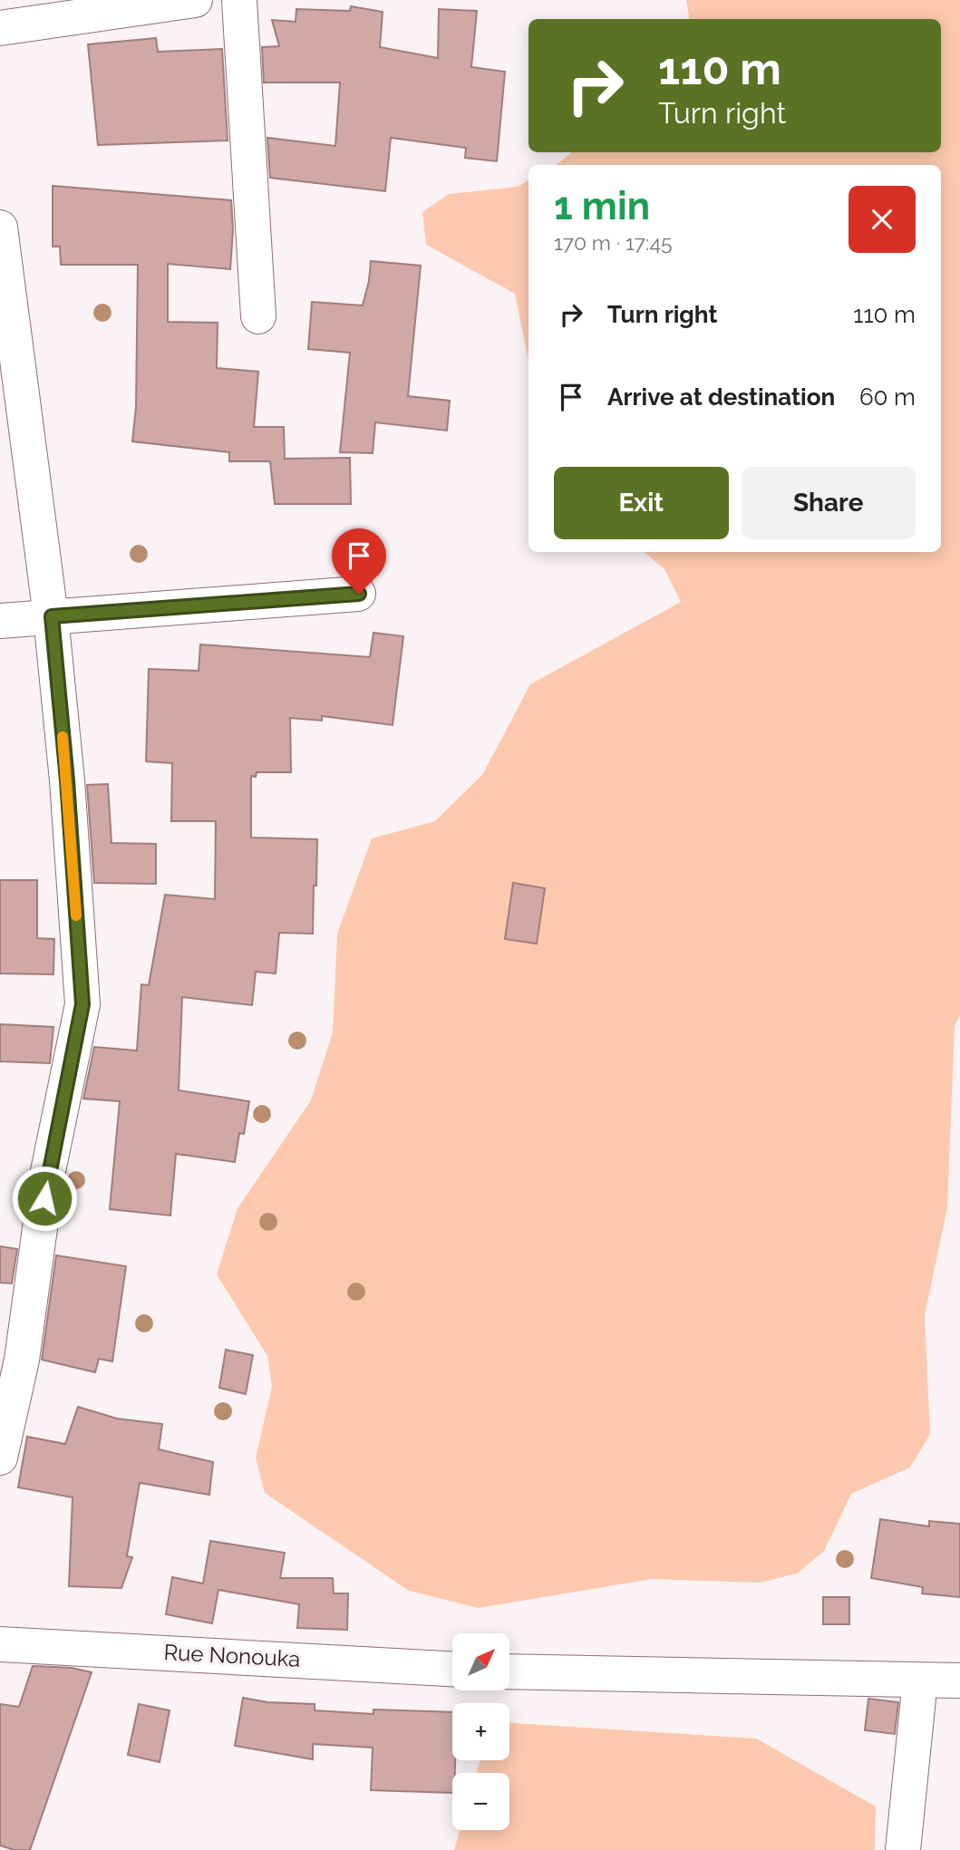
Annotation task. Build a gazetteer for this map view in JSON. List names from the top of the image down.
{
  "streets": {
    "street": ["Rue Nonouka"]
  },
  "north": "top right",
  "page": {
    "turn": ["110 m", "Turn right"],
    "heading": ["1 min", "170 m · 17:45"],
    "list": [
      {
        "name": "Turn right",
        "value": "110 m"
      },
      {
        "name": "Arrive at destination",
        "value": "60 m"
      }
    ],
    "buttons": ["Exit", "Share"],
    "map_buttons": ["+", "−"]
  }
}
